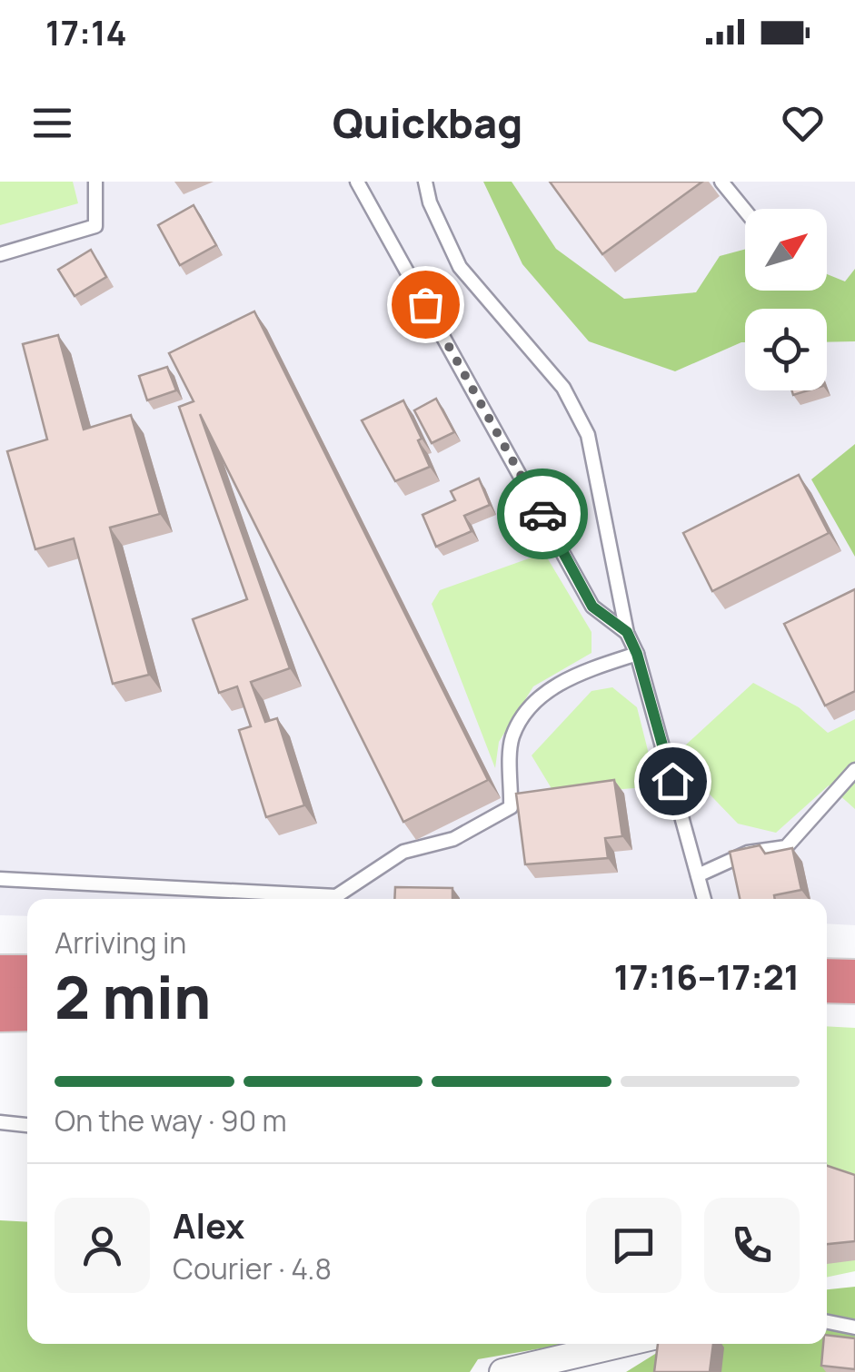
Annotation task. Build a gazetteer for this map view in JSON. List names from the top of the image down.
{
  "north": "top right",
  "page": {
    "status": "17:14",
    "header": "Quickbag",
    "heading": ["2 min", "Arriving in", "17:16–17:21"],
    "panel": ["Alex", "Courier · 4.8"],
    "bar": "On the way · 90 m"
  }
}
